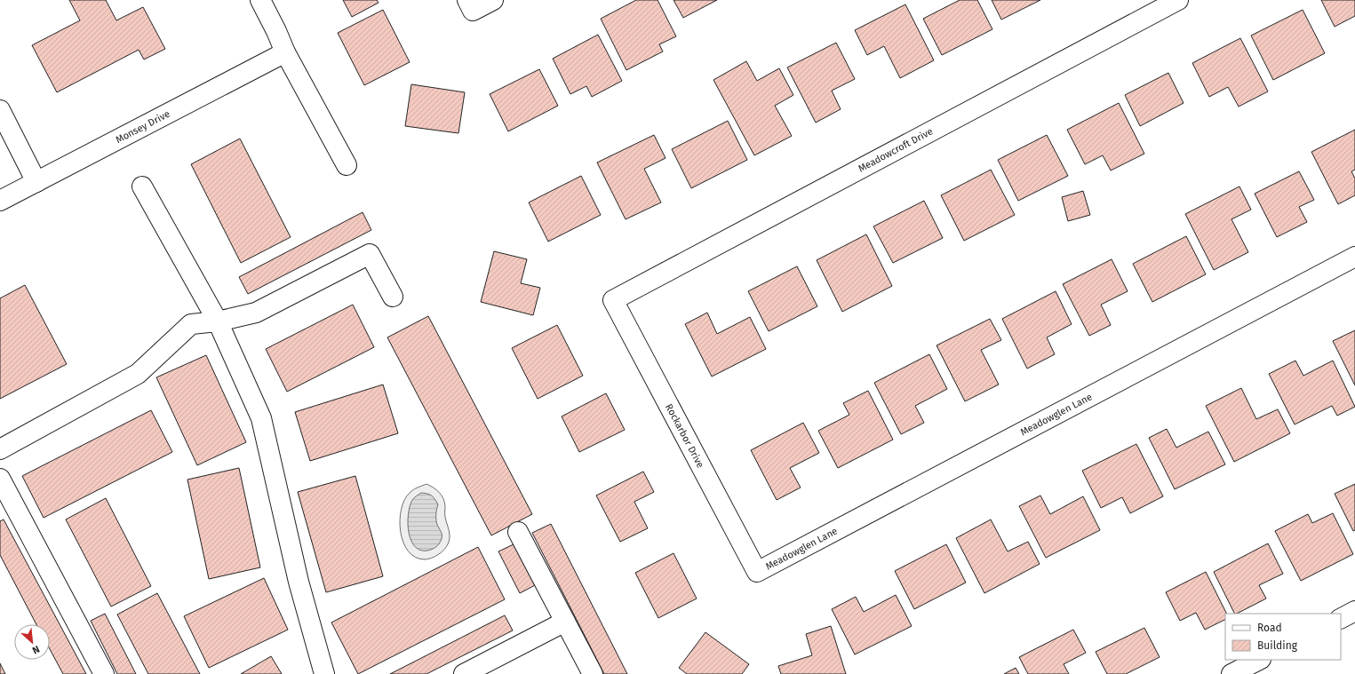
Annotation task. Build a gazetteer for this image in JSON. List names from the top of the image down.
{
  "streets": {
    "street": [
      "Monsey Drive",
      "Meadowcroft Drive",
      "Meadowglen Lane",
      "Rockarbor Drive"
    ]
  },
  "crossings": [
    ["Meadowcroft Drive", "Rockarbor Drive"],
    ["Meadowglen Lane", "Rockarbor Drive"]
  ],
  "legend": ["Road", "Building"],
  "north": "bottom right"
}
